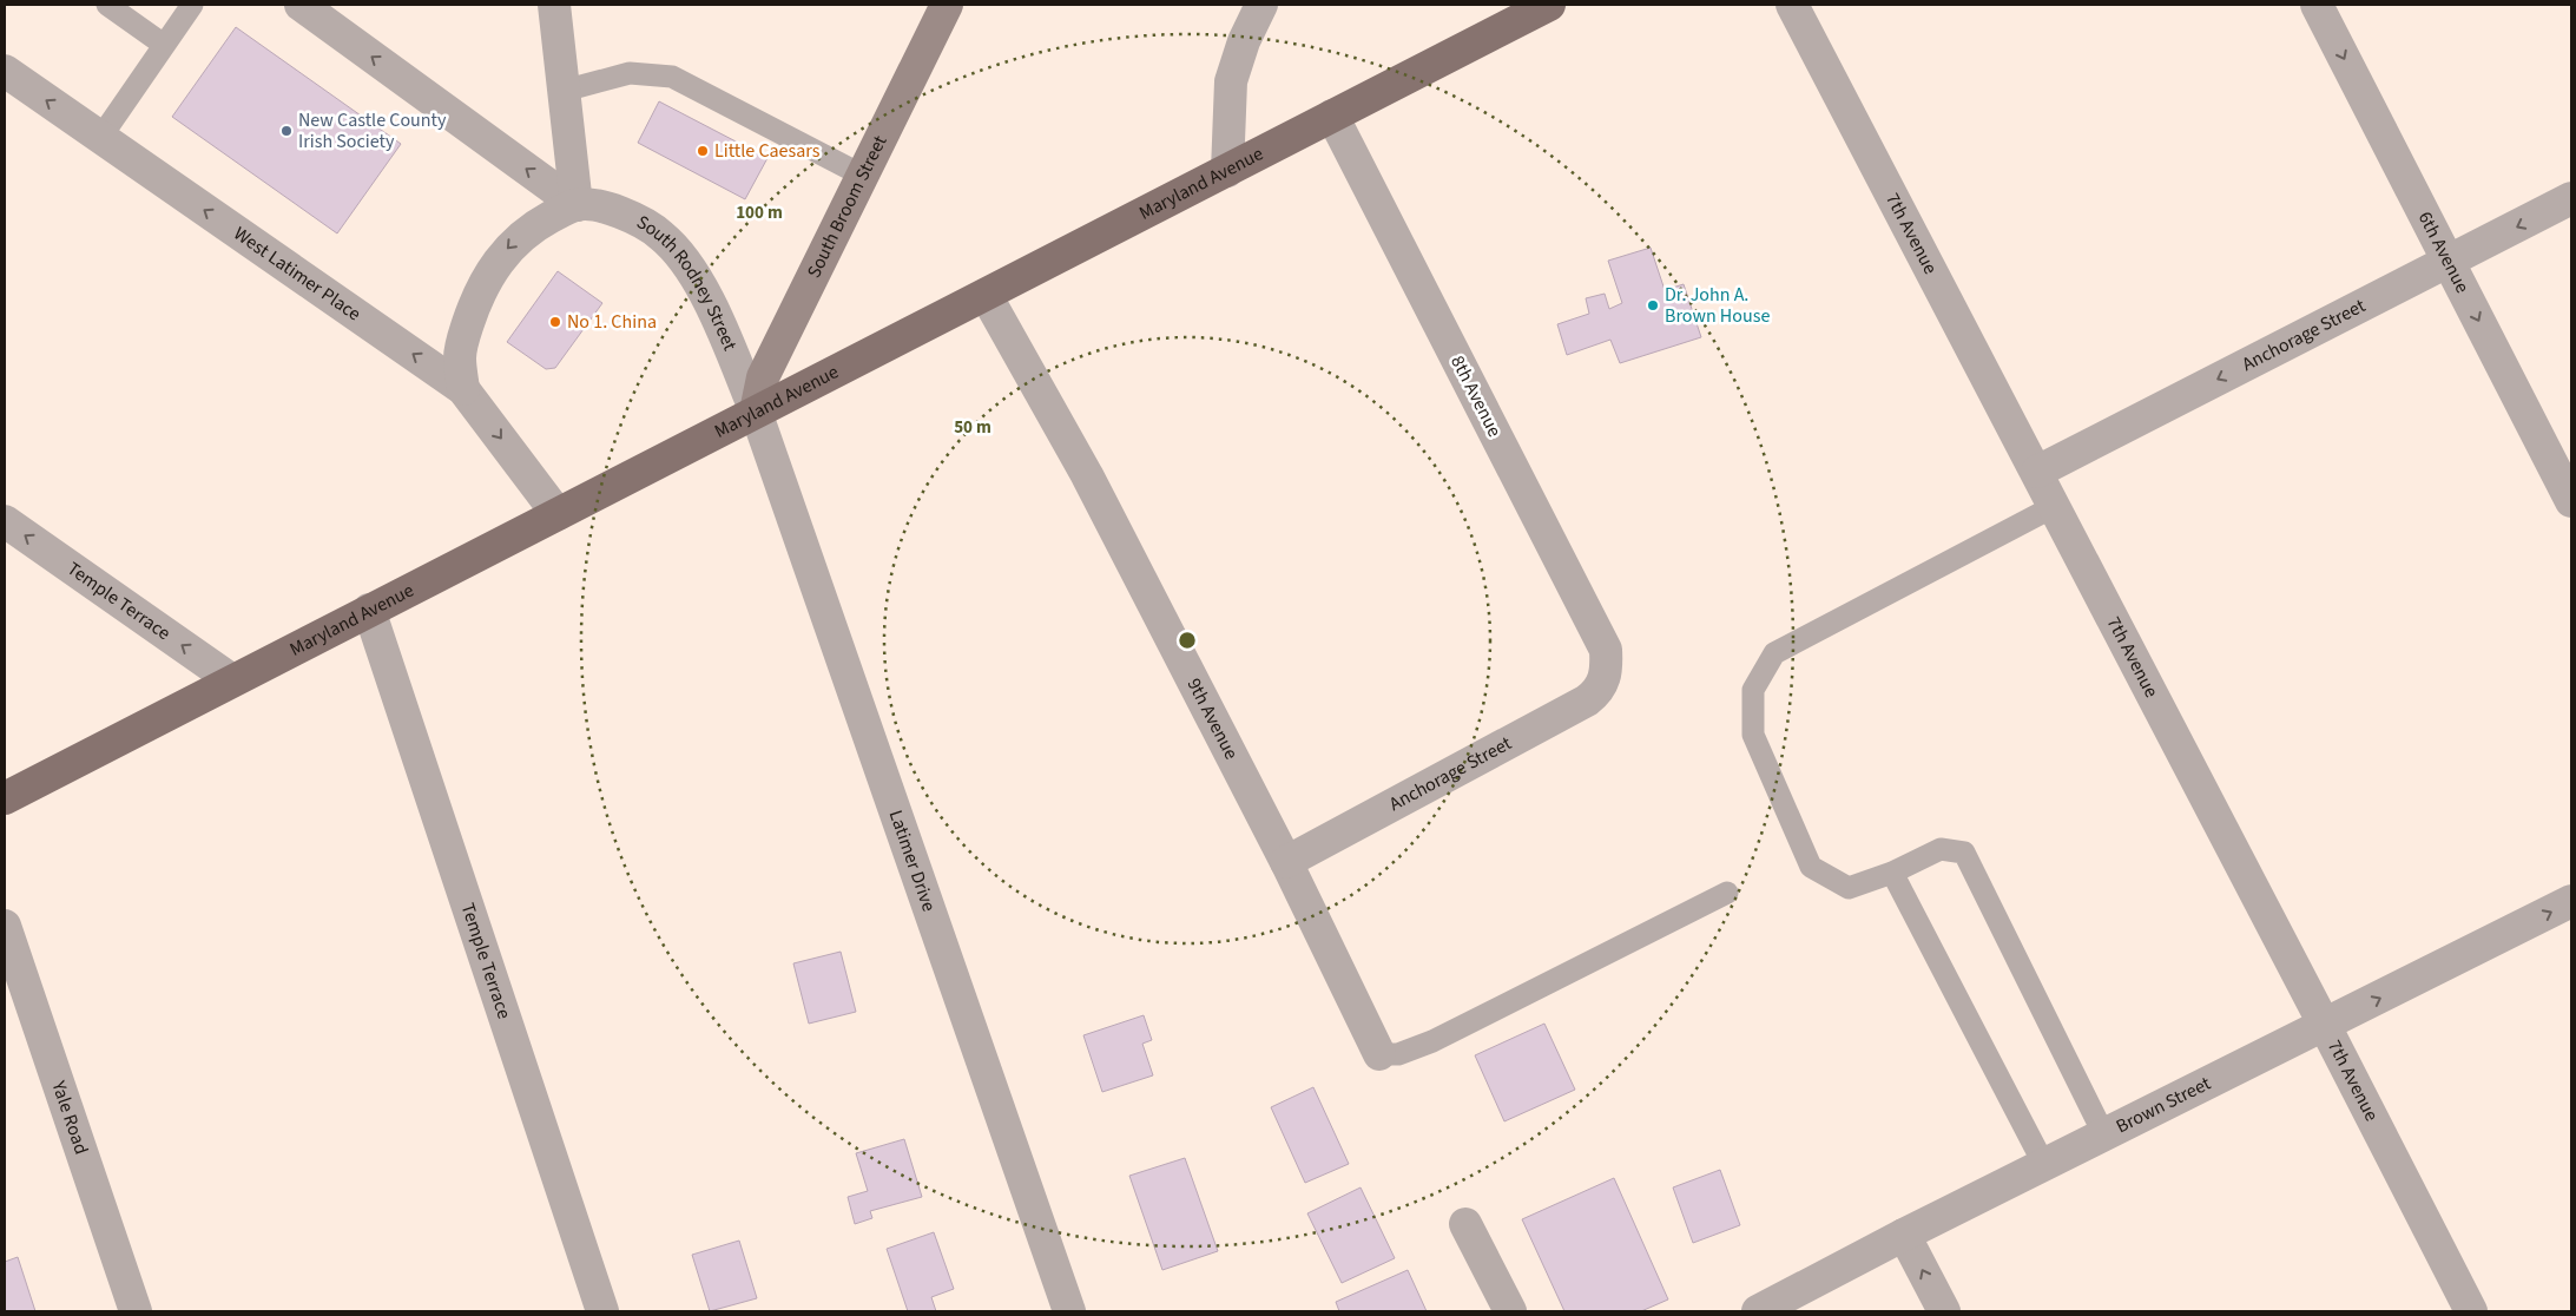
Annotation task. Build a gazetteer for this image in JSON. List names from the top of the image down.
{
  "streets": {
    "main road": ["Maryland Avenue"],
    "street": [
      "South Broom Street",
      "7th Avenue",
      "6th Avenue",
      "West Latimer Place",
      "South Rodney Street",
      "Anchorage Street",
      "8th Avenue",
      "Temple Terrace",
      "9th Avenue",
      "Latimer Drive",
      "Brown Street",
      "Yale Road"
    ]
  },
  "crossings": [
    ["Maryland Avenue", "South Broom Street"],
    ["Maryland Avenue", "West Latimer Place"],
    ["Maryland Avenue", "South Rodney Street"],
    ["Maryland Avenue", "8th Avenue"],
    ["Maryland Avenue", "Temple Terrace"],
    ["Maryland Avenue", "9th Avenue"],
    ["Maryland Avenue", "Latimer Drive"],
    ["South Broom Street", "South Rodney Street"],
    ["South Broom Street", "Latimer Drive"],
    ["7th Avenue", "Anchorage Street"],
    ["7th Avenue", "Brown Street"],
    ["6th Avenue", "Anchorage Street"],
    ["South Rodney Street", "Latimer Drive"],
    ["Anchorage Street", "8th Avenue"],
    ["Anchorage Street", "9th Avenue"]
  ],
  "one_way": ["6th Avenue", "Anchorage Street"],
  "places": [
    "New Castle County Irish Society",
    "Little Caesars",
    "Dr. John A. Brown House",
    "No 1. China"
  ],
  "rings": ["100 m", "50 m"]
}
